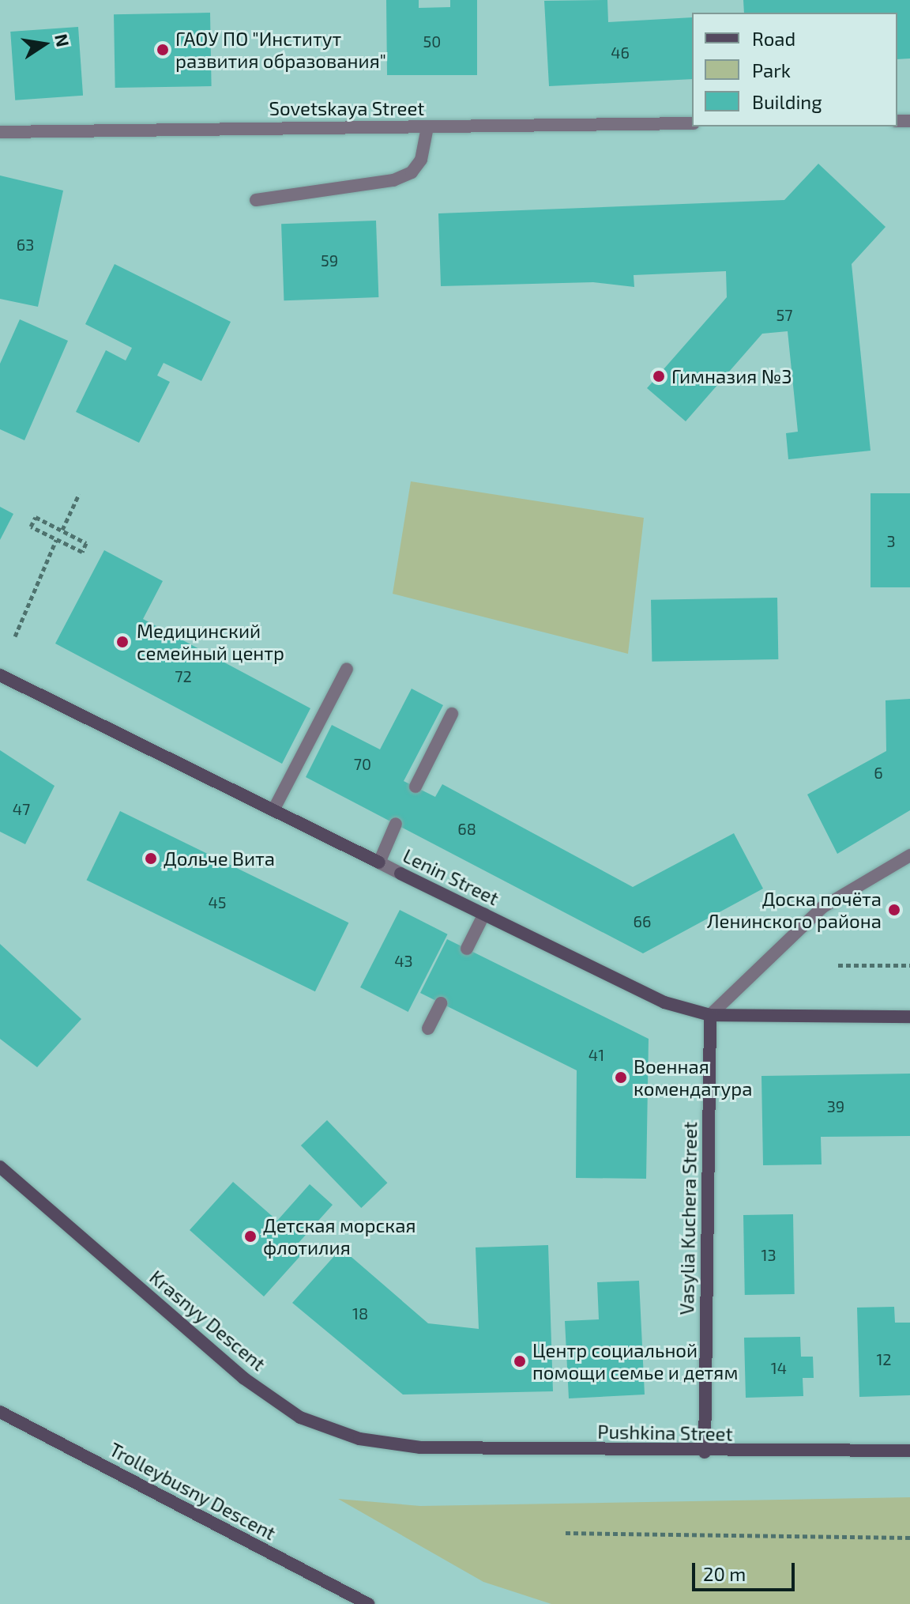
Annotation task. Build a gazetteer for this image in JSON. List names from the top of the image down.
{
  "streets": {
    "main road": [
      "Lenin Street",
      "Vasylia Kuchera Street",
      "Krasnyy Descent",
      "Pushkina Street",
      "Trolleybusny Descent"
    ],
    "street": ["Sovetskaya Street"]
  },
  "crossings": [
    ["Lenin Street", "Vasylia Kuchera Street"],
    ["Vasylia Kuchera Street", "Pushkina Street"],
    ["Krasnyy Descent", "Pushkina Street"]
  ],
  "places": [
    "ГАОУ ПО \"Институт развития образования\"",
    "Гимназия №3",
    "Медицинский семейный центр",
    "Дольче Вита",
    "Доска почёта Ленинского района",
    "Военная комендатура",
    "Детская морская флотилия",
    "Центр социальной помощи семье и детям"
  ],
  "house_numbers": [
    "50",
    "46",
    "63",
    "59",
    "57",
    "3",
    "72",
    "70",
    "6",
    "47",
    "68",
    "45",
    "66",
    "43",
    "41",
    "39",
    "13",
    "18",
    "12",
    "14"
  ],
  "legend": ["Road", "Park", "Building"],
  "scale_bar": "20 m",
  "north": "right"
}
